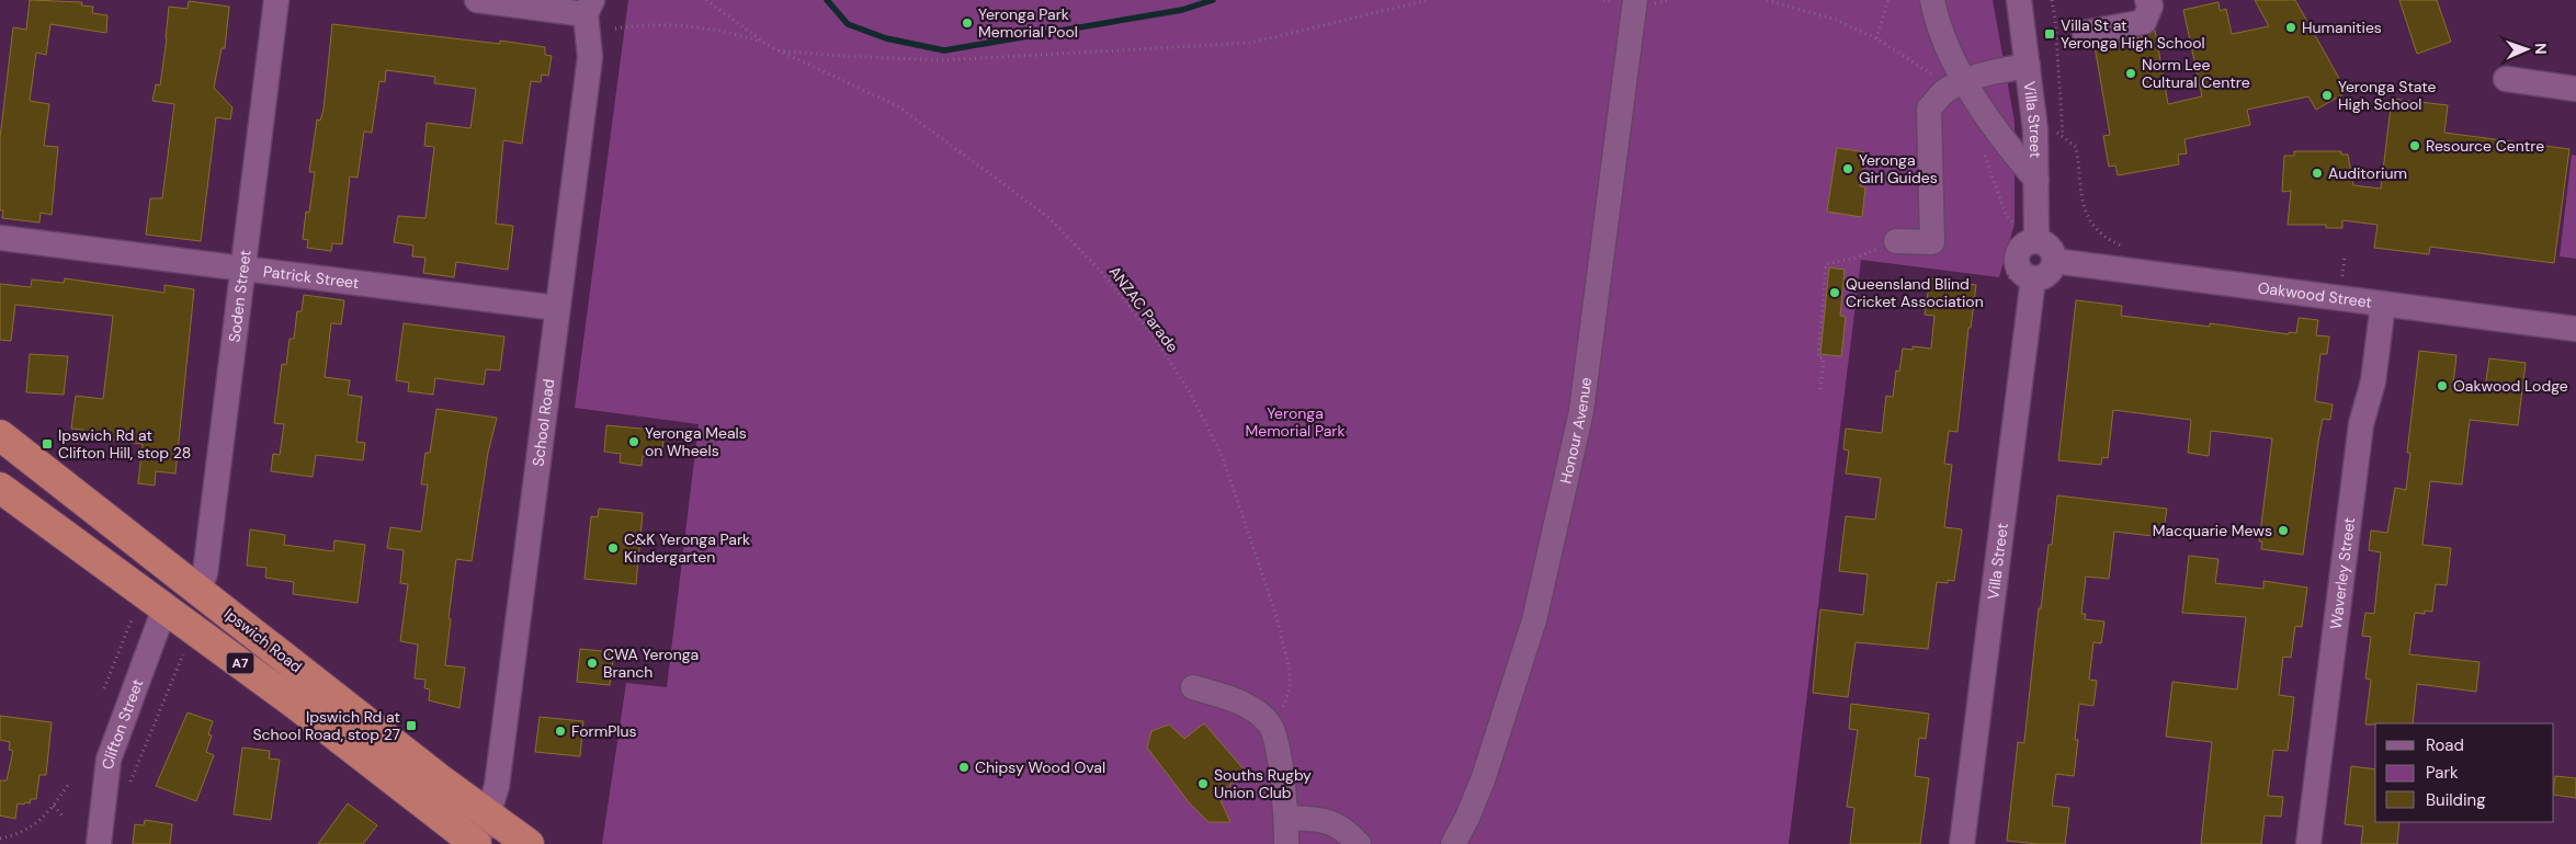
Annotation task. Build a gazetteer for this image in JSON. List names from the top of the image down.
{
  "streets": {
    "highway": ["Ipswich Road", "A7"],
    "street": [
      "Villa Street",
      "Patrick Street",
      "Oakwood Street",
      "Soden Street",
      "School Road",
      "Honour Avenue",
      "Waverley Street",
      "Clifton Street"
    ],
    "path": ["ANZAC Parade"]
  },
  "crossings": [
    ["Villa Street", "Oakwood Street"],
    ["Patrick Street", "Soden Street"],
    ["Patrick Street", "School Road"],
    ["Oakwood Street", "Waverley Street"],
    ["Soden Street", "Ipswich Road"],
    ["School Road", "Ipswich Road"],
    ["Ipswich Road", "Clifton Street"]
  ],
  "parks": ["Yeronga Memorial Park"],
  "places": {
    "other": [
      "Yeronga Park Memorial Pool",
      "Humanities",
      "Norm Lee Cultural Centre",
      "Yeronga State High School",
      "Resource Centre",
      "Yeronga Girl Guides",
      "Auditorium",
      "Queensland Blind Cricket Association",
      "Oakwood Lodge",
      "Yeronga Meals on Wheels",
      "Macquarie Mews",
      "C&K Yeronga Park Kindergarten",
      "CWA Yeronga Branch",
      "FormPlus",
      "Chipsy Wood Oval",
      "Souths Rugby Union Club"
    ],
    "transit": ["Villa St at Yeronga High School", "Ipswich Rd at Clifton Hill, stop 28", "Ipswich Rd at School Road, stop 27"]
  },
  "legend": ["Road", "Park", "Building"],
  "north": "right"
}
